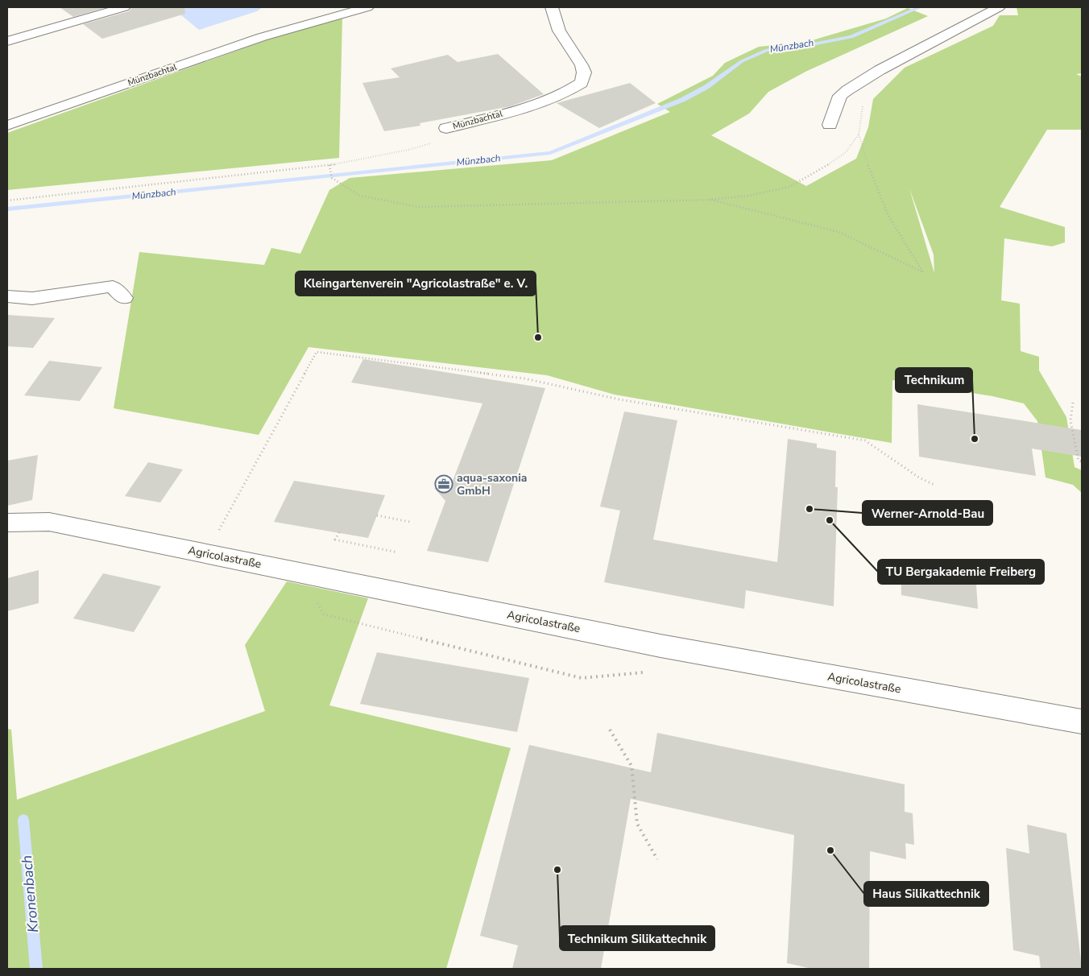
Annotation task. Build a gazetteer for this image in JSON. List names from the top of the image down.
{
  "streets": {
    "street": ["Münzbachtal", "Agricolastraße"]
  },
  "water": ["Münzbach", "Kronenbach"],
  "places": {
    "other": [
      "Kleingartenverein \"Agricolastraße\" e. V.",
      "Technikum",
      "Werner-Arnold-Bau",
      "TU Bergakademie Freiberg",
      "Haus Silikattechnik",
      "Technikum Silikattechnik"
    ],
    "office": ["aqua-saxonia GmbH"]
  }
}
